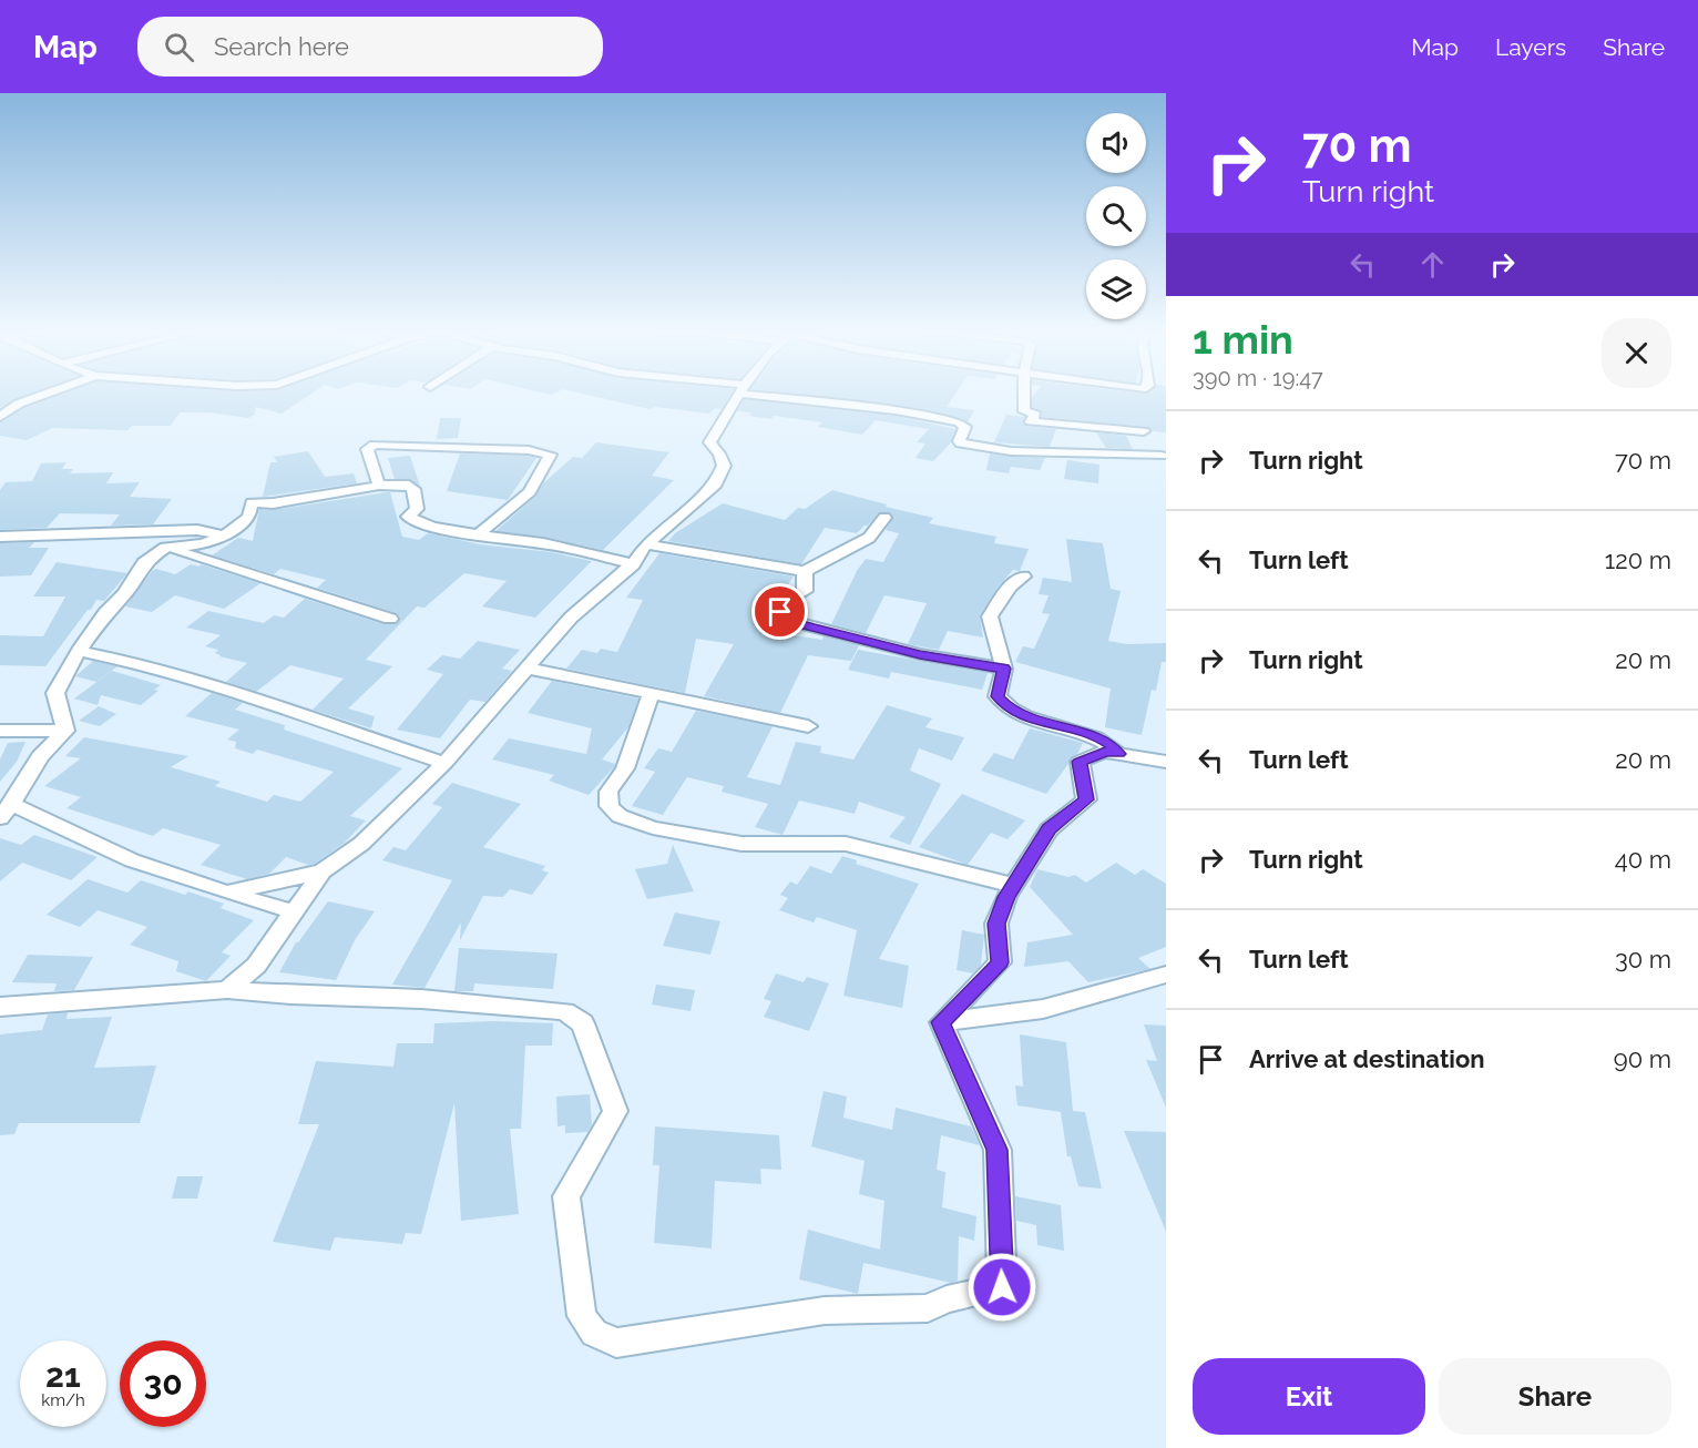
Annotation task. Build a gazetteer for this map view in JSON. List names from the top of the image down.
{
  "page": {
    "header": "Map",
    "search": "Search here",
    "nav": ["Map", "Layers", "Share"],
    "turn": ["70 m", "Turn right"],
    "heading": ["1 min", "390 m · 19:47"],
    "list": [
      {
        "name": "Turn right",
        "value": "70 m"
      },
      {
        "name": "Turn left",
        "value": "120 m"
      },
      {
        "name": "Turn right",
        "value": "20 m"
      },
      {
        "name": "Turn left",
        "value": "20 m"
      },
      {
        "name": "Turn right",
        "value": "40 m"
      },
      {
        "name": "Turn left",
        "value": "30 m"
      },
      {
        "name": "Arrive at destination",
        "value": "90 m"
      }
    ],
    "speed": "21 km/h",
    "limit": "30",
    "buttons": ["Exit", "Share"]
  }
}
